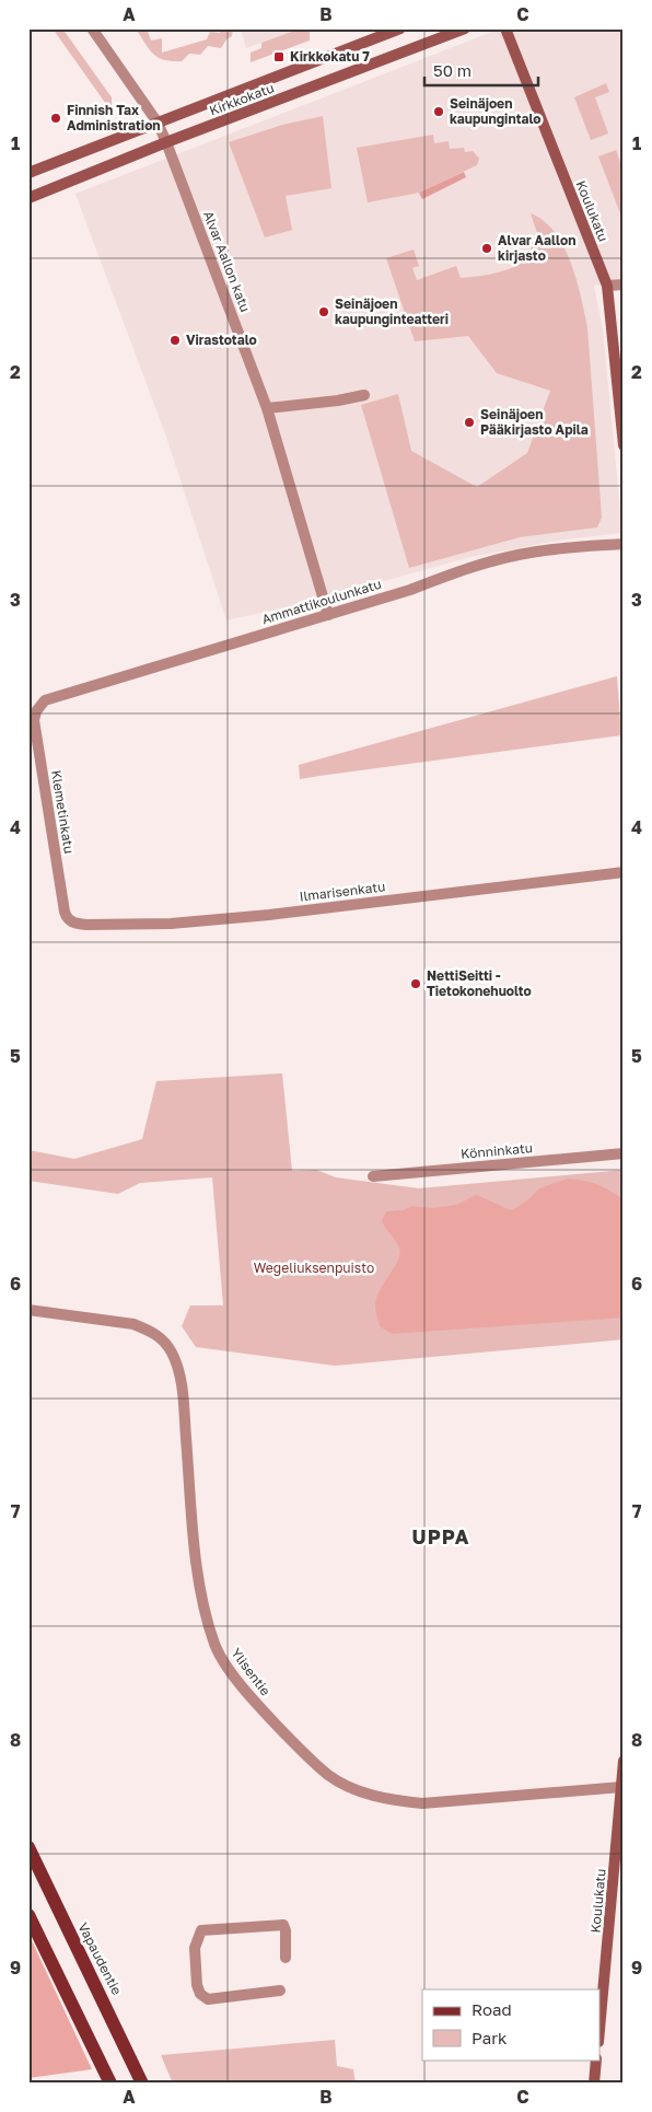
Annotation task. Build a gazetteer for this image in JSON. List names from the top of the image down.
{
  "streets": {
    "main road": ["Kirkkokatu", "Koulukatu", "Vapaudentie"],
    "street": [
      "Alvar Aallon katu",
      "Ammattikoulunkatu",
      "Klemetinkatu",
      "Ilmarisenkatu",
      "Könninkatu",
      "Ylisentie"
    ]
  },
  "crossings": [
    ["Kirkkokatu", "Alvar Aallon katu"],
    ["Koulukatu", "Ylisentie"],
    ["Alvar Aallon katu", "Ammattikoulunkatu"],
    ["Ammattikoulunkatu", "Klemetinkatu"],
    ["Klemetinkatu", "Ilmarisenkatu"]
  ],
  "districts": ["UPPA"],
  "parks": ["Wegeliuksenpuisto"],
  "places": {
    "transit": ["Kirkkokatu 7"],
    "other": [
      "Seinäjoen kaupungintalo",
      "Finnish Tax Administration",
      "Alvar Aallon kirjasto",
      "Seinäjoen kaupunginteatteri",
      "Virastotalo",
      "Seinäjoen Pääkirjasto Apila",
      "NettiSeitti - Tietokonehuolto"
    ]
  },
  "legend": ["Road", "Park"],
  "scale_bar": "50 m",
  "grid": {
    "columns": ["A", "B", "C"],
    "rows": [
      "1",
      "2",
      "3",
      "4",
      "5",
      "6",
      "7",
      "8",
      "9"
    ]
  }
}
